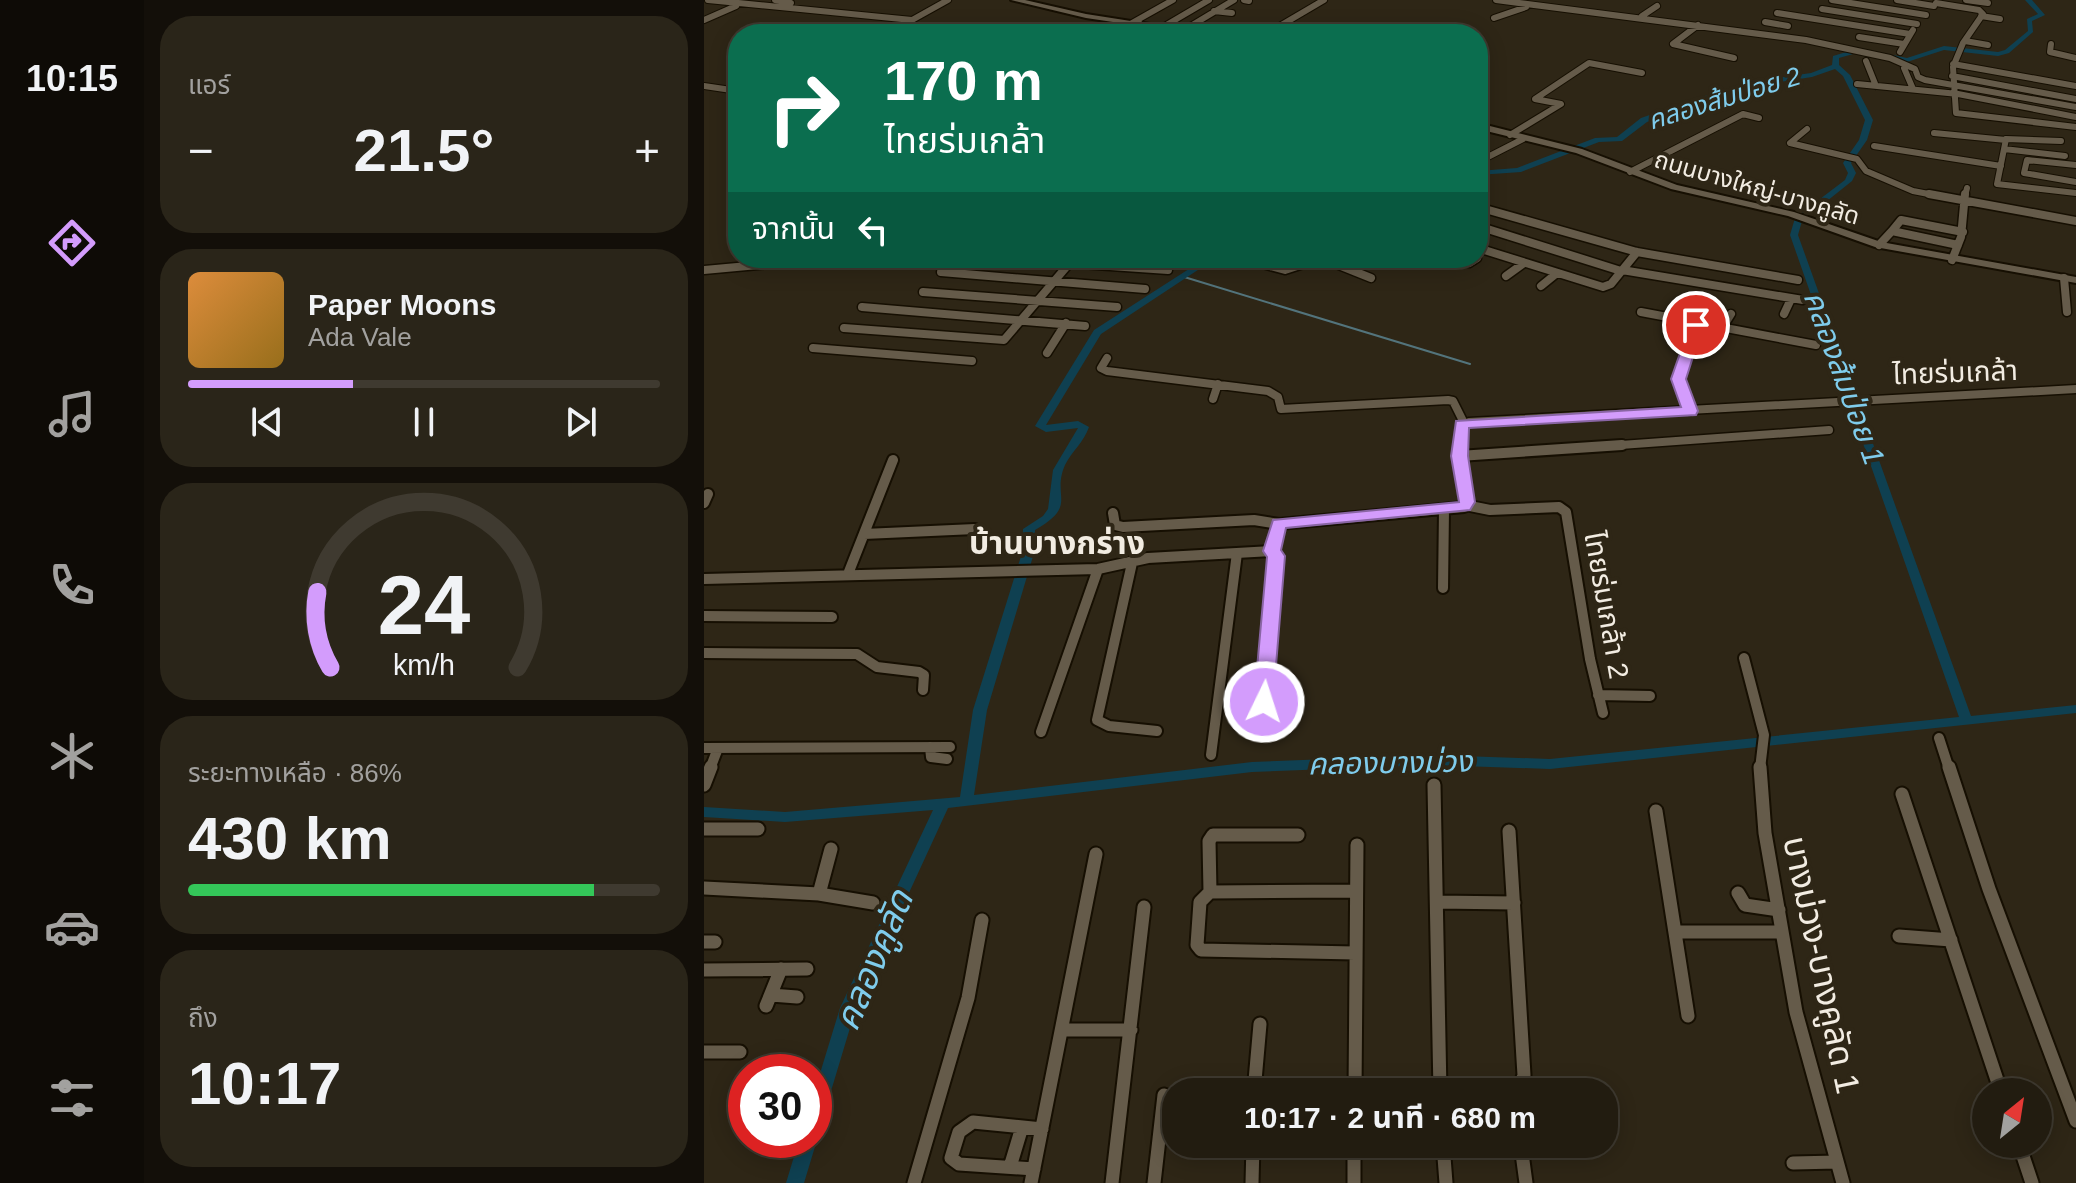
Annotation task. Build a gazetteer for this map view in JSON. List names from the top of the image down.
{
  "streets": {
    "street": [
      "ถนนบางใหญ่-บางคูลัด",
      "ไทยร่มเกล้า",
      "ไทยร่มเกล้า 2",
      "บางม่วง-บางคูลัด 1"
    ]
  },
  "districts": ["บ้านบางกร่าง"],
  "water": [
    "คลองส้มป่อย 2",
    "คลองส้มป่อย 1",
    "คลองบางม่วง",
    "คลองคูลัด"
  ],
  "north": "top right",
  "page": {
    "tabs": "10:15",
    "tile": [
      "แอร์",
      ["ระยะทางเหลือ · 86%", "430 km"],
      ["ถึง", "10:17"]
    ],
    "turn": ["170 m", "ไทยร่มเกล้า"],
    "heat": ["−", "21.5°", "+"],
    "then": "จากนั้น",
    "song": ["Paper Moons", "Ada Vale"],
    "limit": "30",
    "trip": "10:17 · 2 นาที · 680 m",
    "gauge": ["24", "km/h"]
  }
}
